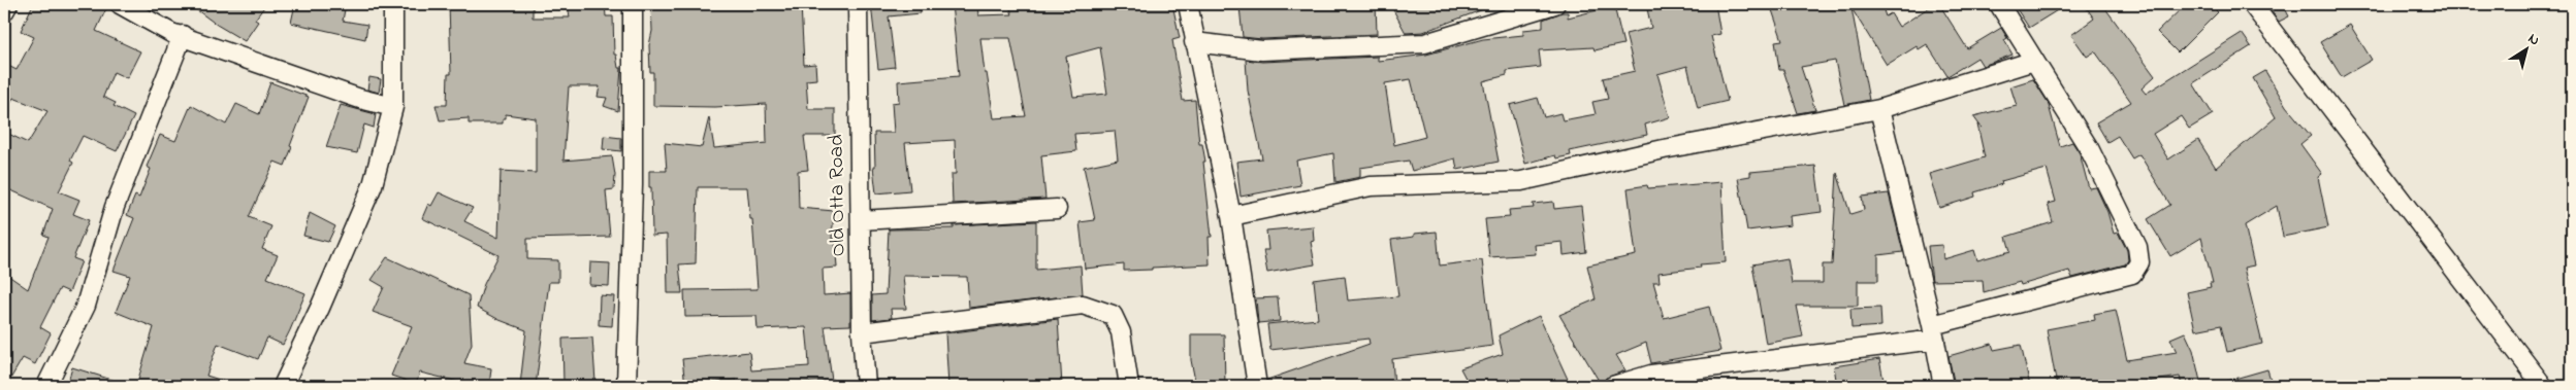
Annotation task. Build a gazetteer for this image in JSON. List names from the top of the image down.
{
  "streets": {
    "street": ["Old Otta Road"]
  },
  "north": "top right"
}
